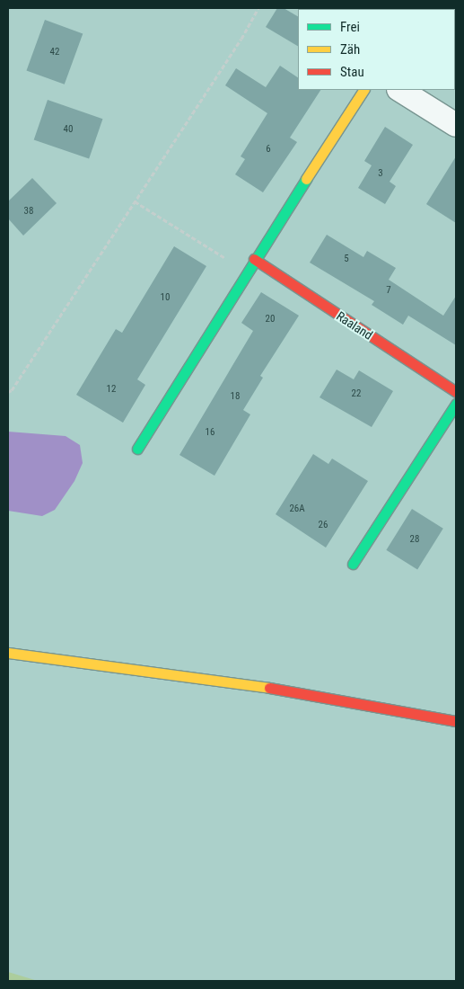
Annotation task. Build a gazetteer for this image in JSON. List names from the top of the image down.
{
  "streets": {
    "street": ["Raaland"]
  },
  "house_numbers": [
    "42",
    "40",
    "6",
    "3",
    "38",
    "5",
    "7",
    "10",
    "20",
    "12",
    "22",
    "18",
    "16",
    "26A",
    "26",
    "28"
  ],
  "legend": ["Frei", "Zäh", "Stau"]
}
